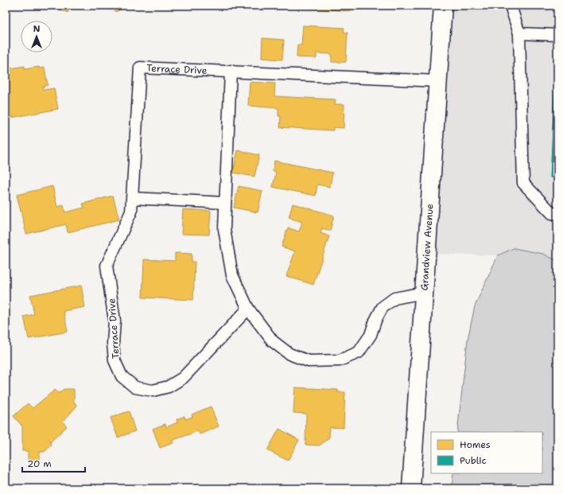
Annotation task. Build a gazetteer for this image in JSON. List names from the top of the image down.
{
  "streets": {
    "main road": ["Grandview Avenue"],
    "lane": ["Terrace Drive"]
  },
  "crossings": [
    ["Terrace Drive", "Grandview Avenue"]
  ],
  "legend": ["Homes", "Public"],
  "scale_bar": "20 m",
  "north": "top"
}
